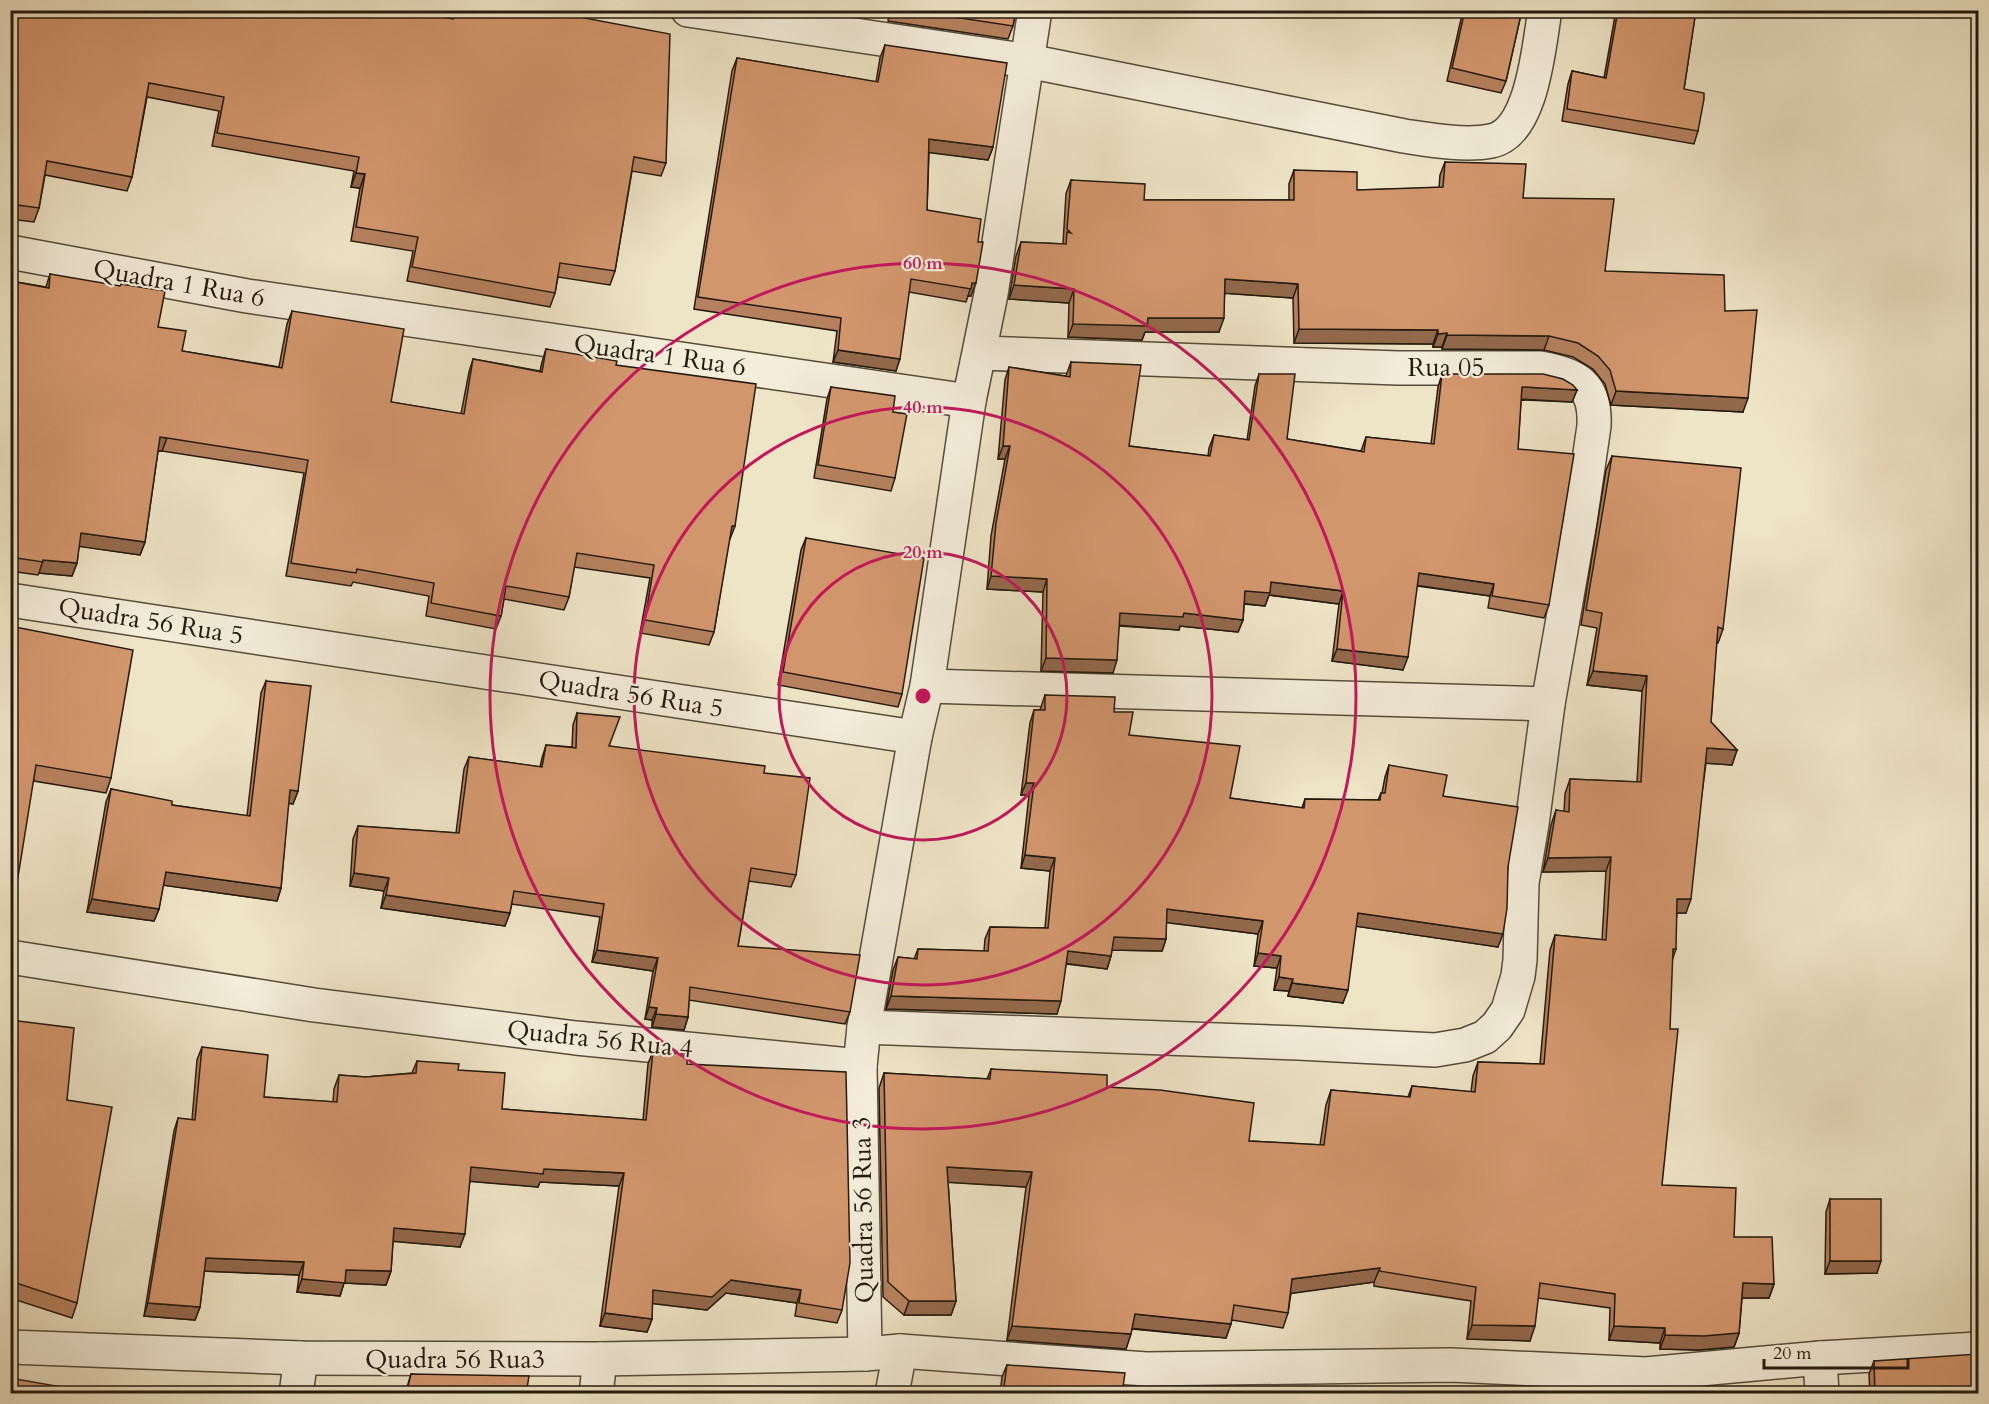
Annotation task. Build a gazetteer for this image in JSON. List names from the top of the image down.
{
  "streets": {
    "street": [
      "Quadra 1 Rua 6",
      "Rua 05",
      "Quadra 56 Rua 5",
      "Quadra 56 Rua 4",
      "Quadra 56 Rua 3",
      "Quadra 56 Rua3"
    ]
  },
  "crossings": [
    ["Quadra 56 Rua 4", "Quadra 56 Rua 3"],
    ["Quadra 56 Rua 3", "Quadra 56 Rua3"]
  ],
  "scale_bar": "20 m",
  "rings": ["60 m", "40 m", "20 m"]
}
